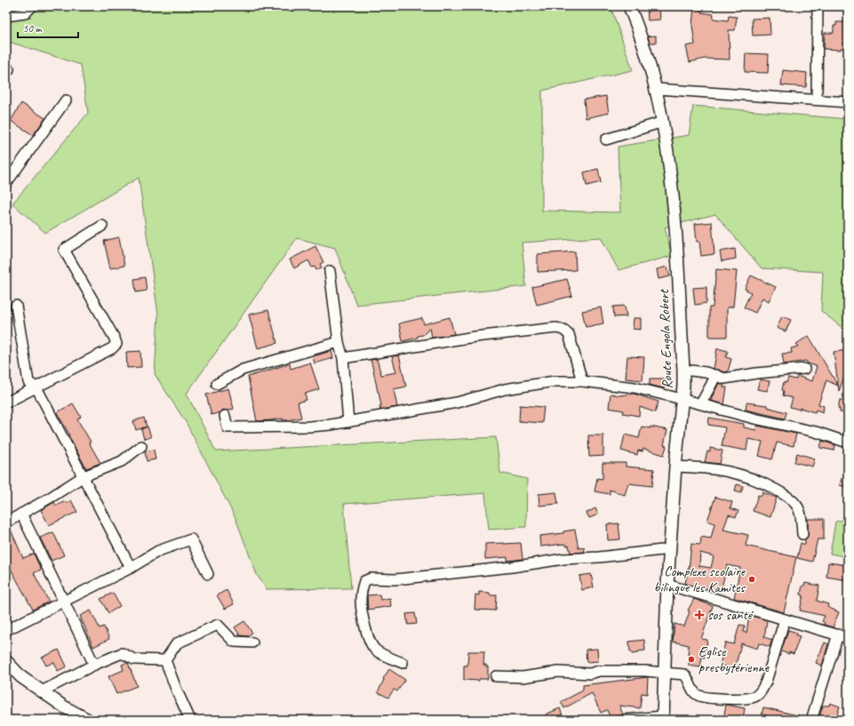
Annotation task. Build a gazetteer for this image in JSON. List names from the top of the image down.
{
  "streets": {
    "street": ["Route Engola Robert"]
  },
  "places": {
    "other": ["Complexe scolaire bilingue les Kamites", "Eglise presbytérienne"],
    "health": ["sos santé"]
  },
  "scale_bar": "50 m"
}
